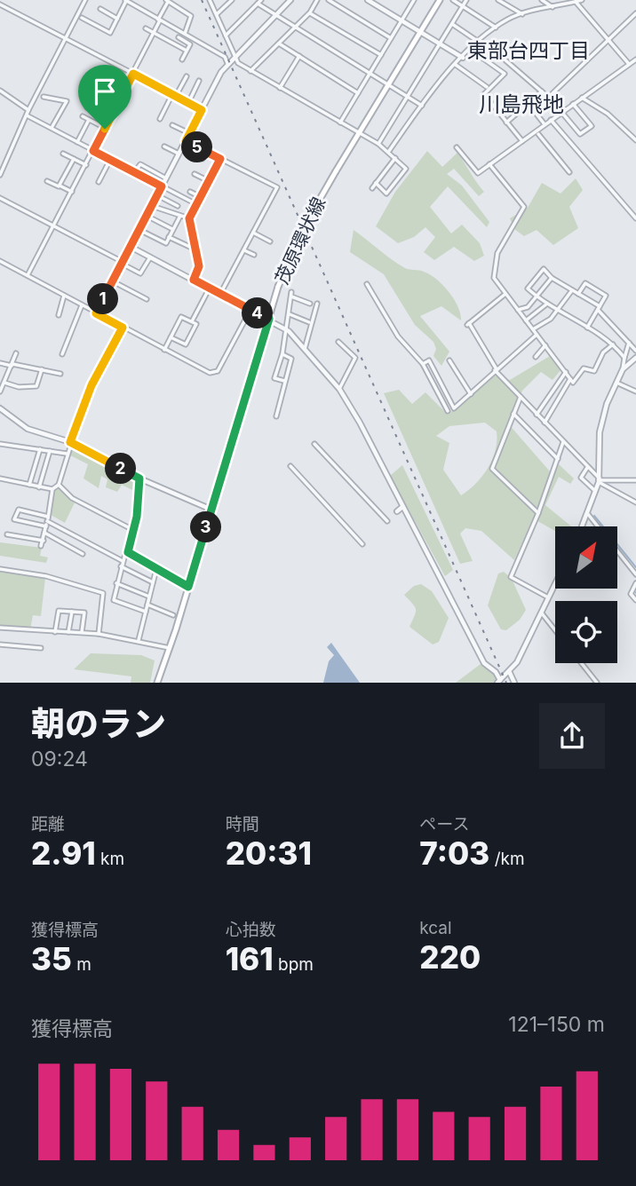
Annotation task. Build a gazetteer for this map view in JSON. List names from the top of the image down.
{
  "streets": {
    "main road": ["茂原環状線"]
  },
  "districts": ["東部台四丁目", "川島飛地"],
  "north": "top right",
  "page": {
    "pins": [
      "5",
      "1",
      "4",
      "2",
      "3"
    ],
    "heading": ["朝のラン", "09:24"],
    "stats": [
      ["距離", "2.91 km"],
      ["時間", "20:31"],
      ["ペース", "7:03 /km"],
      ["獲得標高", "35 m"],
      ["心拍数", "161 bpm"],
      ["kcal", "220"]
    ],
    "chart": ["獲得標高", "121–150 m"]
  }
}
